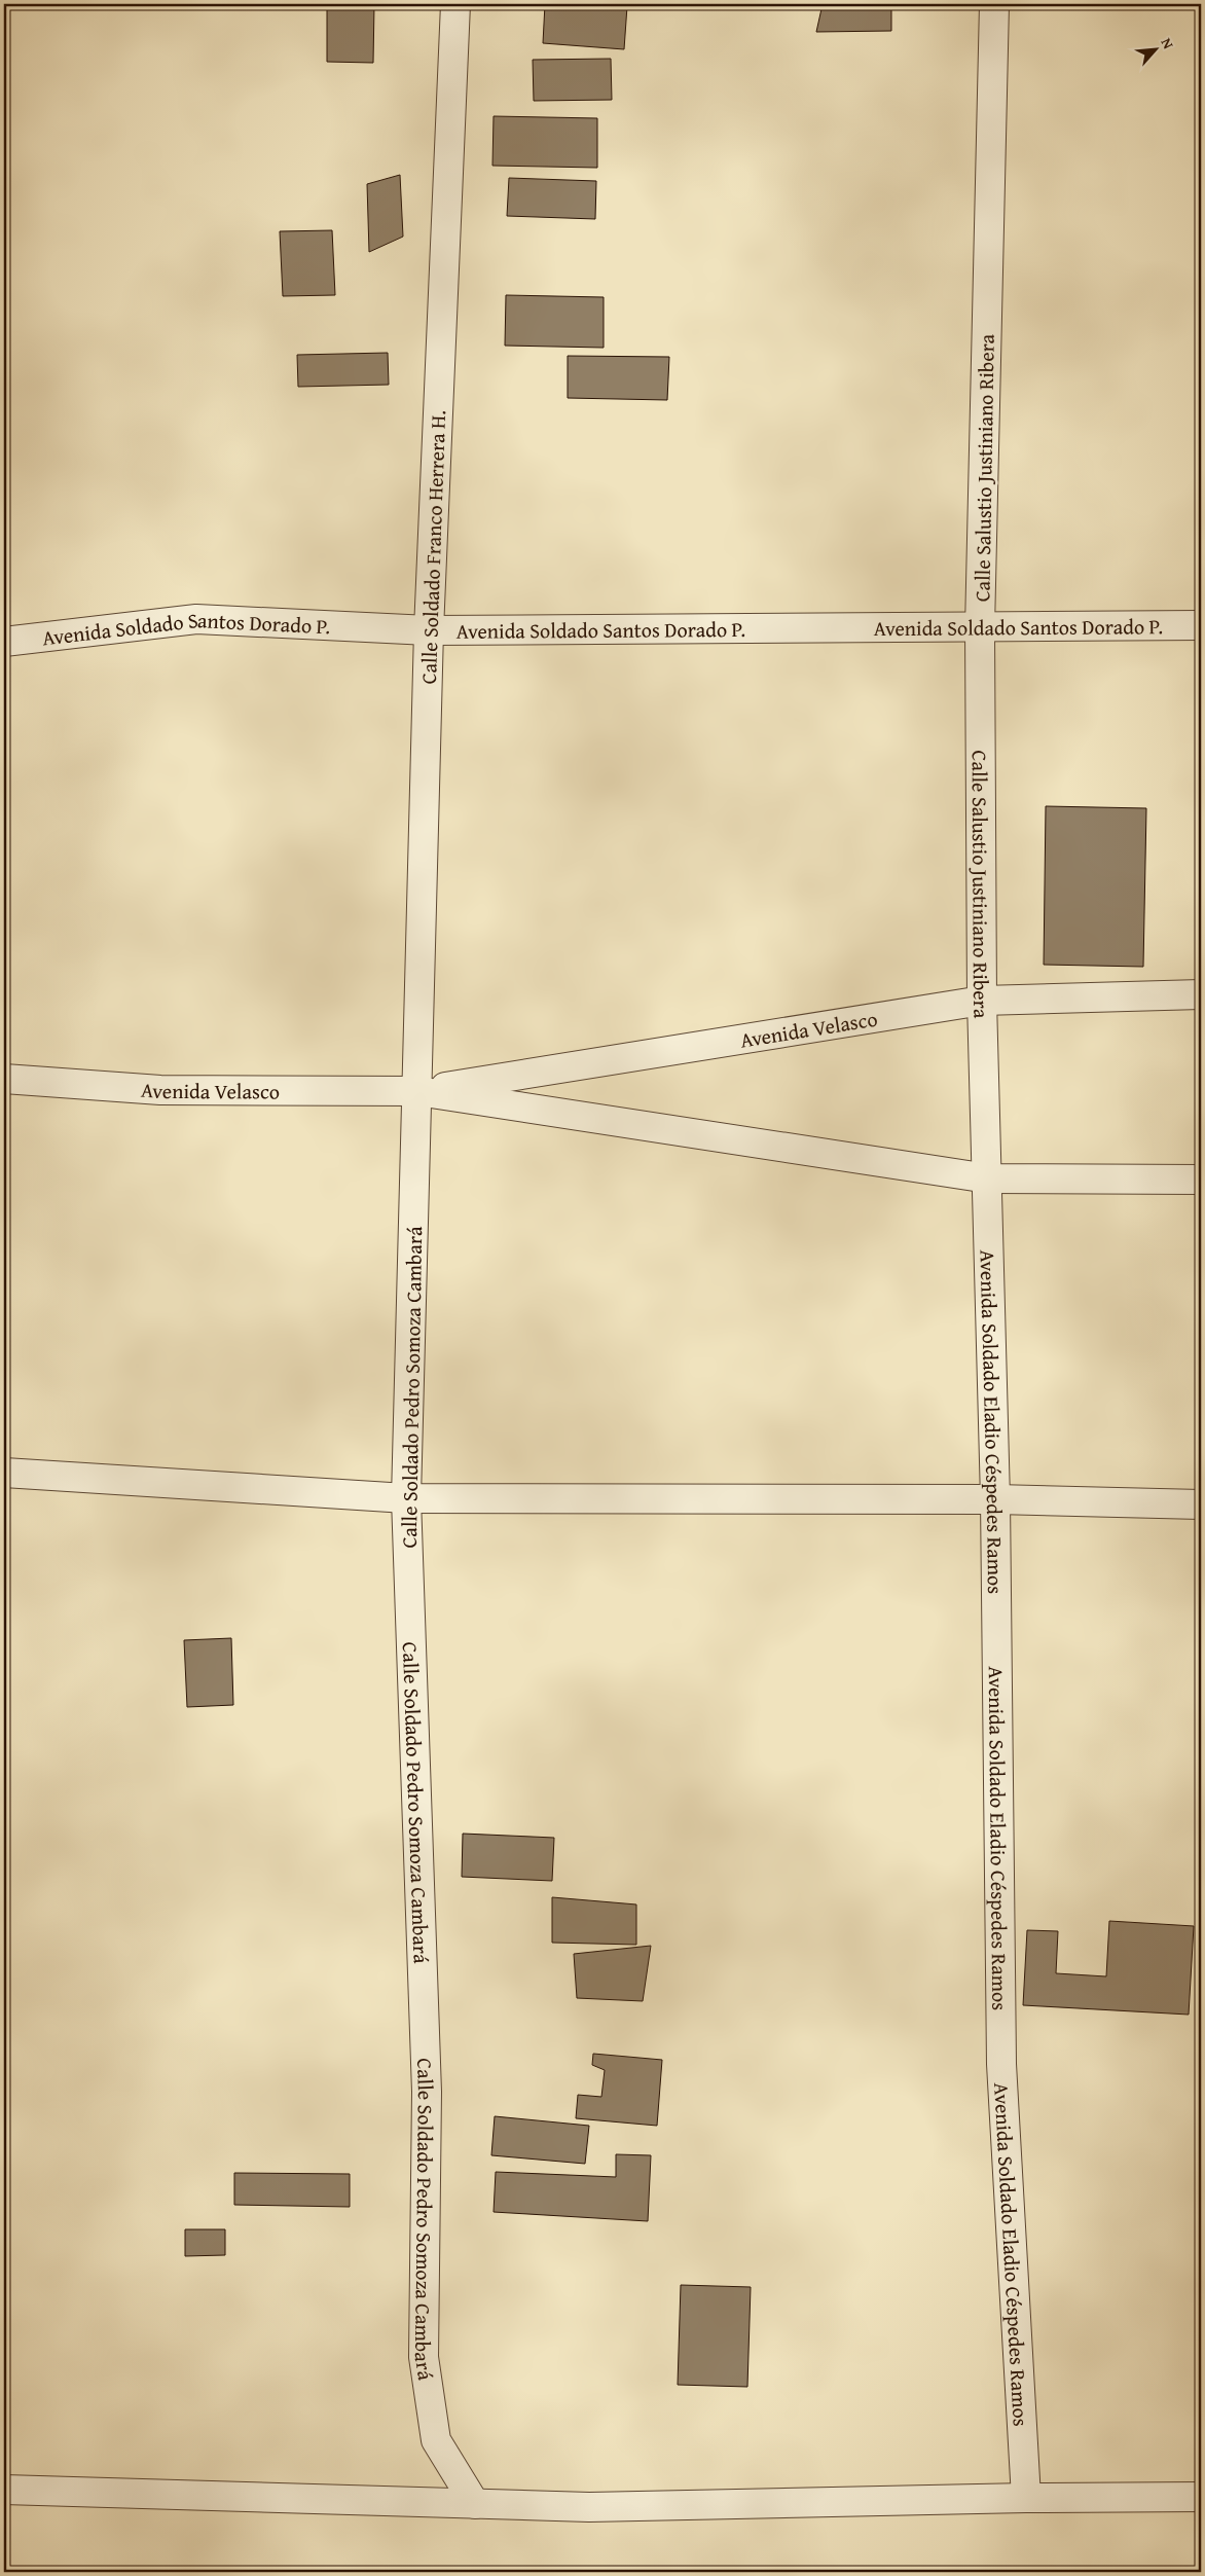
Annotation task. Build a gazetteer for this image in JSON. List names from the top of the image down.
{
  "streets": {
    "street": [
      "Calle Salustio Justiniano Ribera",
      "Calle Soldado Franco Herrera H.",
      "Avenida Soldado Santos Dorado P.",
      "Avenida Velasco",
      "Calle Soldado Pedro Somoza Cambará",
      "Avenida Soldado Eladio Céspedes Ramos"
    ]
  },
  "crossings": [
    ["Calle Salustio Justiniano Ribera", "Avenida Soldado Santos Dorado P."],
    ["Calle Salustio Justiniano Ribera", "Avenida Velasco"],
    ["Calle Salustio Justiniano Ribera", "Avenida Soldado Eladio Céspedes Ramos"],
    ["Calle Soldado Franco Herrera H.", "Avenida Soldado Santos Dorado P."],
    ["Calle Soldado Franco Herrera H.", "Avenida Velasco"],
    ["Calle Soldado Franco Herrera H.", "Calle Soldado Pedro Somoza Cambará"],
    ["Avenida Velasco", "Calle Soldado Pedro Somoza Cambará"],
    ["Avenida Velasco", "Avenida Soldado Eladio Céspedes Ramos"]
  ],
  "north": "top right"
}
